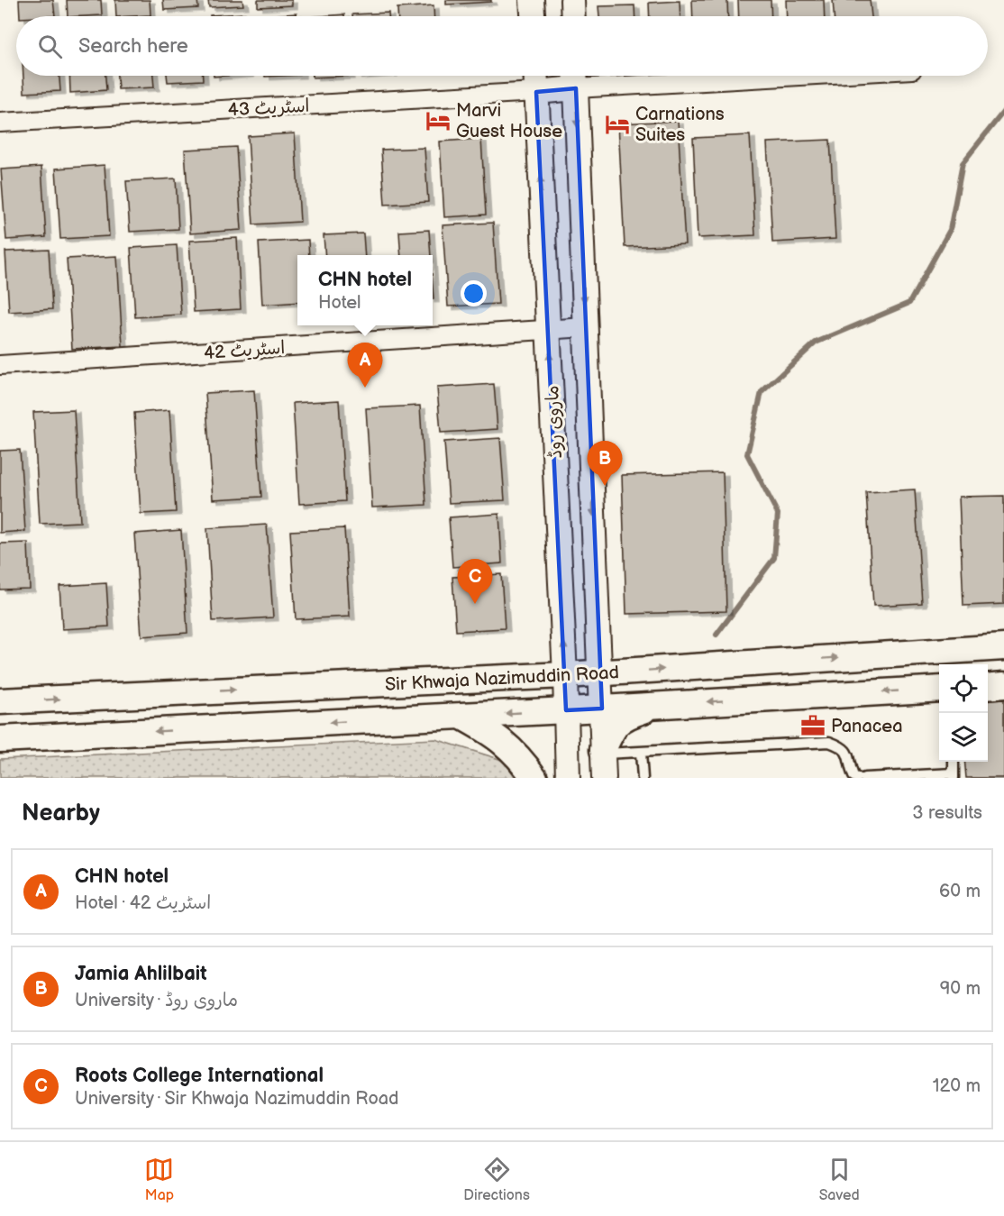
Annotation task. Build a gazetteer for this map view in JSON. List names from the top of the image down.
{
  "streets": {
    "main road": ["Sir Khwaja Nazimuddin Road"],
    "street": ["اسٹریٹ 43", "اسٹریٹ 42", "ماروی روڈ"]
  },
  "crossings": [
    ["اسٹریٹ 43", "ماروی روڈ"],
    ["اسٹریٹ 42", "ماروی روڈ"],
    ["ماروی روڈ", "Sir Khwaja Nazimuddin Road"]
  ],
  "places": {
    "hotel": ["Marvi Guest House", "Carnations Suites"],
    "office": ["Panacea"]
  },
  "page": {
    "search": "Search here",
    "popup": ["CHN hotel", "Hotel"],
    "pins": ["A", "B", "C"],
    "heading": ["Nearby", "3 results"],
    "list": [
      {
        "mark": "A",
        "name": "CHN hotel",
        "note": "Hotel · اسٹریٹ 42",
        "value": "60 m"
      },
      {
        "mark": "B",
        "name": "Jamia Ahlilbait",
        "note": "University · ماروی روڈ",
        "value": "90 m"
      },
      {
        "mark": "C",
        "name": "Roots College International",
        "note": "University · Sir Khwaja Nazimuddin Road",
        "value": "120 m"
      }
    ],
    "nav": ["Map", "Directions", "Saved"]
  }
}
